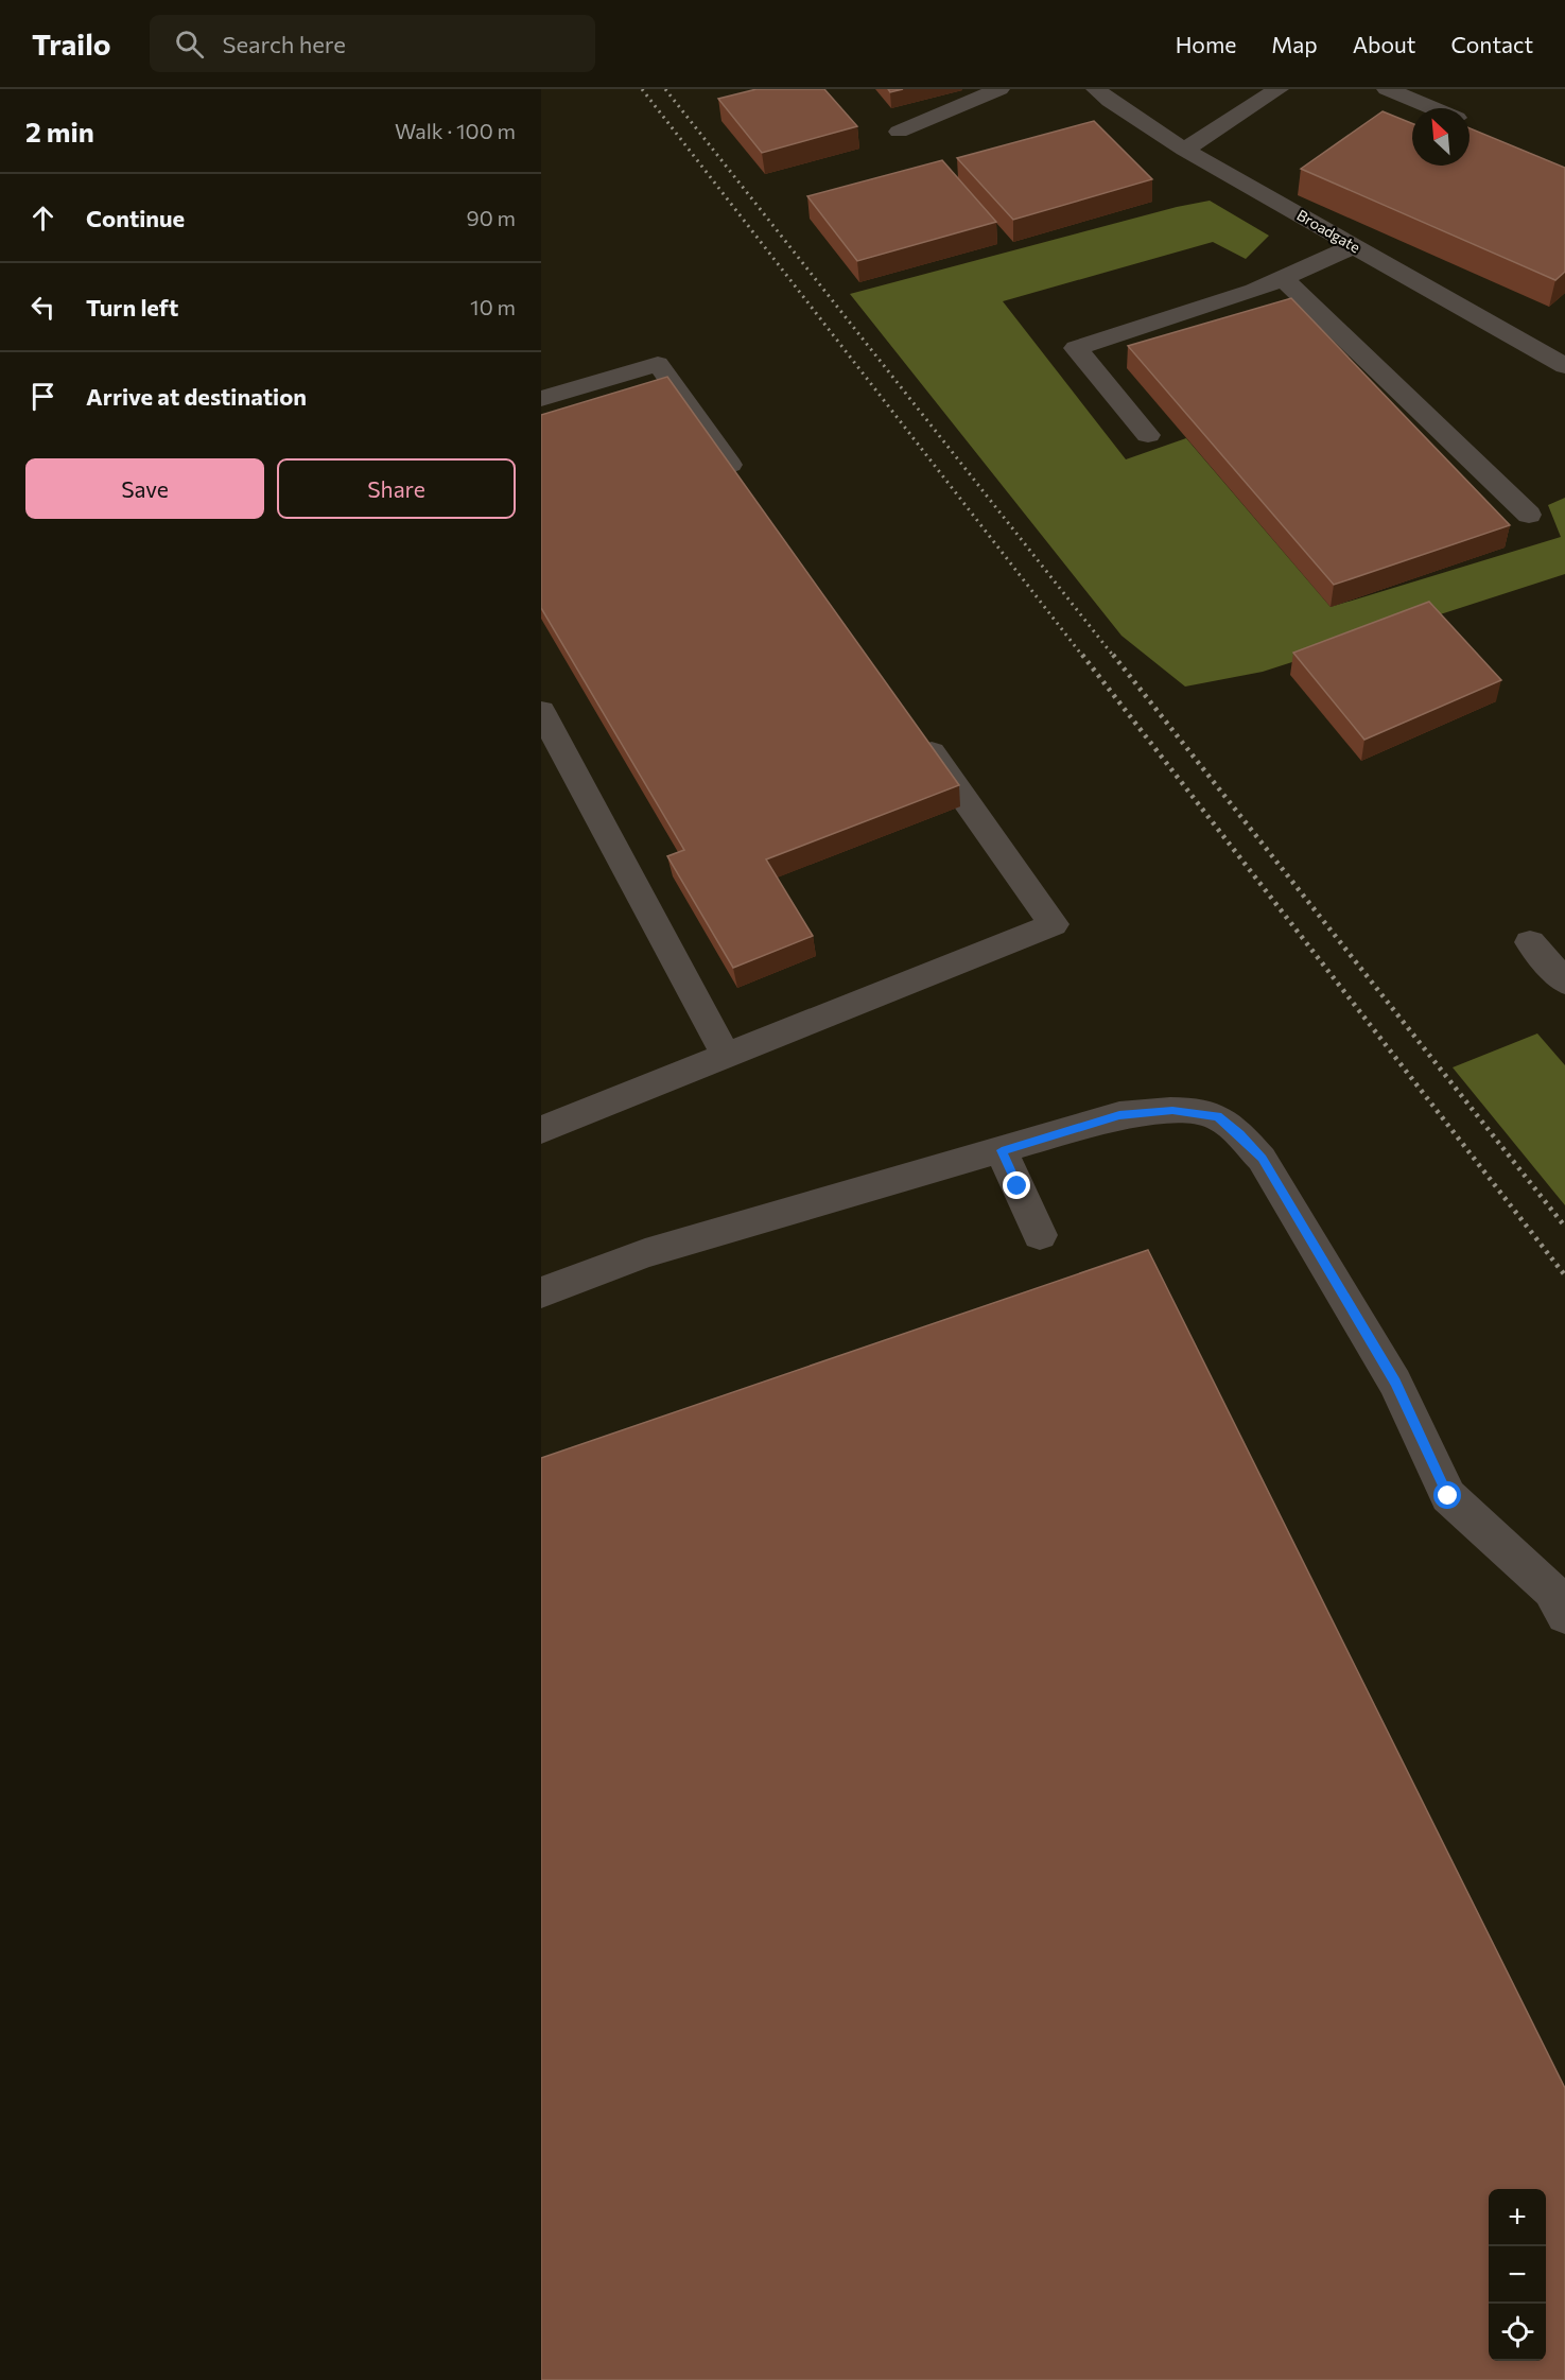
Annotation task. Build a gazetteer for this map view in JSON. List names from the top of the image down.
{
  "streets": {
    "street": ["Broadgate"]
  },
  "north": "top left",
  "page": {
    "header": "Trailo",
    "search": "Search here",
    "nav": [
      "Home",
      "Map",
      "About",
      "Contact"
    ],
    "heading": ["2 min", "Walk · 100 m"],
    "list": [
      ["Continue", "90 m"],
      ["Turn left", "10 m"],
      "Arrive at destination"
    ],
    "buttons": ["Save", "Share"],
    "map_buttons": ["+", "−"]
  }
}
